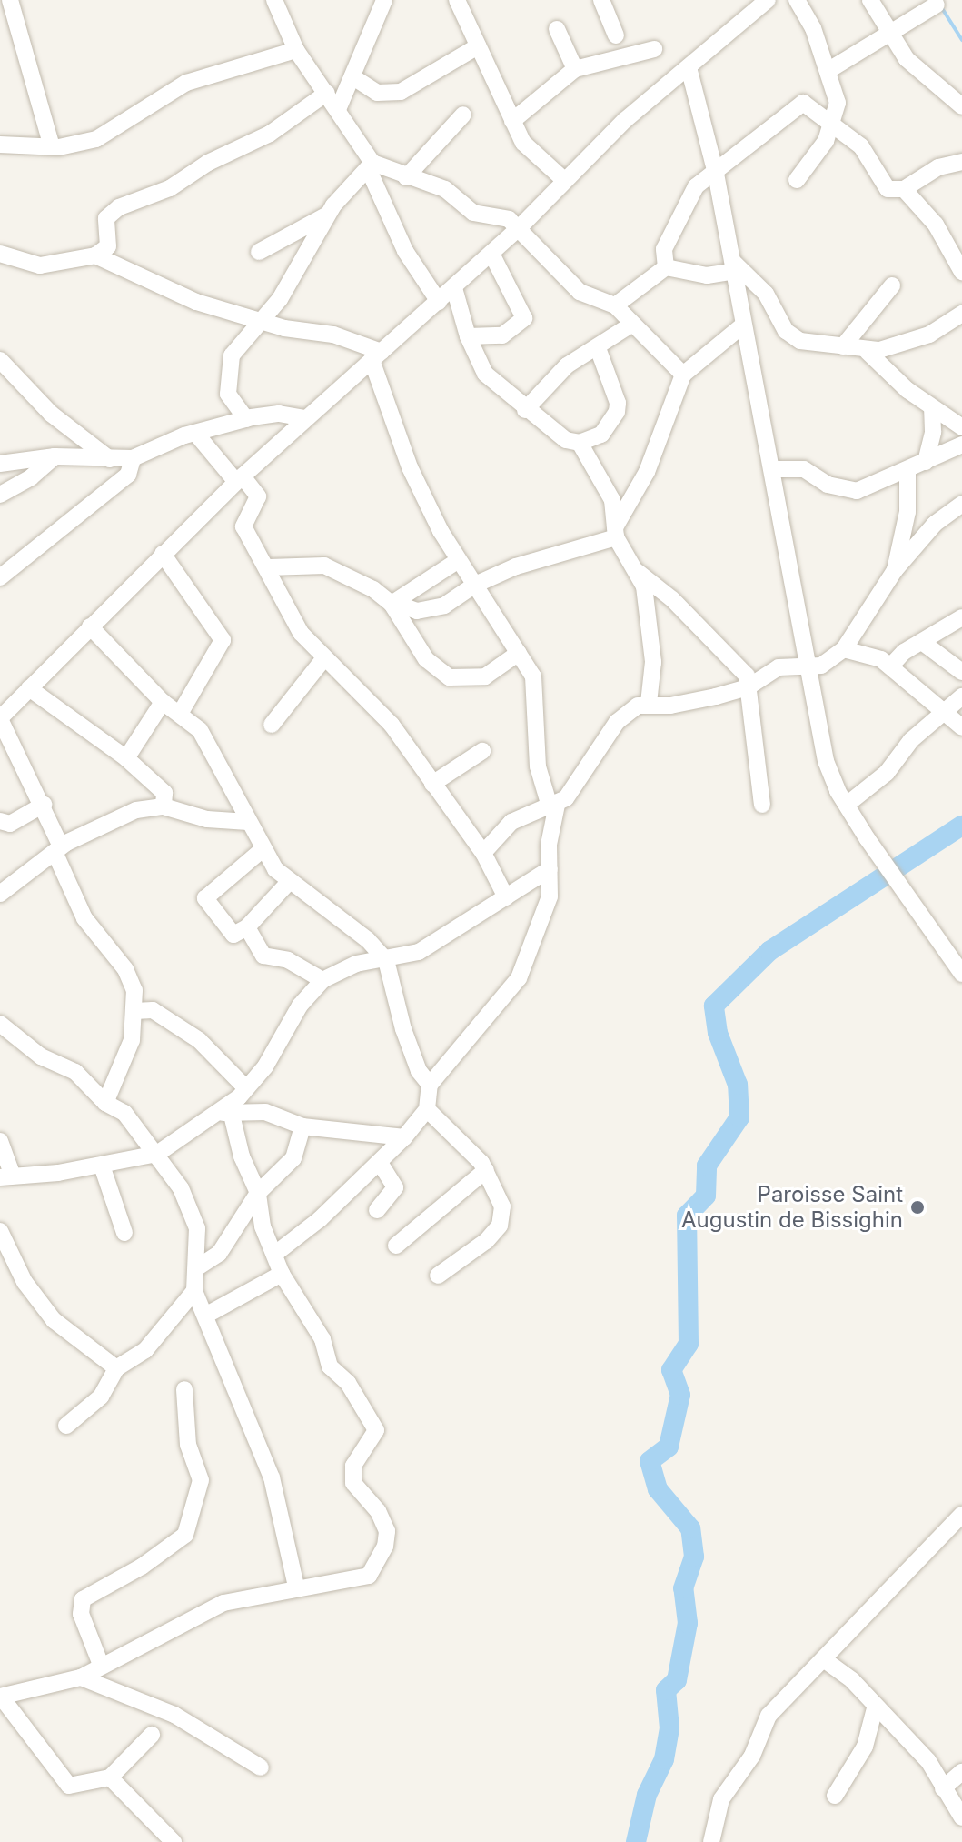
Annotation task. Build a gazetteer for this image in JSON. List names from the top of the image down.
{
  "places": ["Paroisse Saint Augustin de Bissighin"]
}
